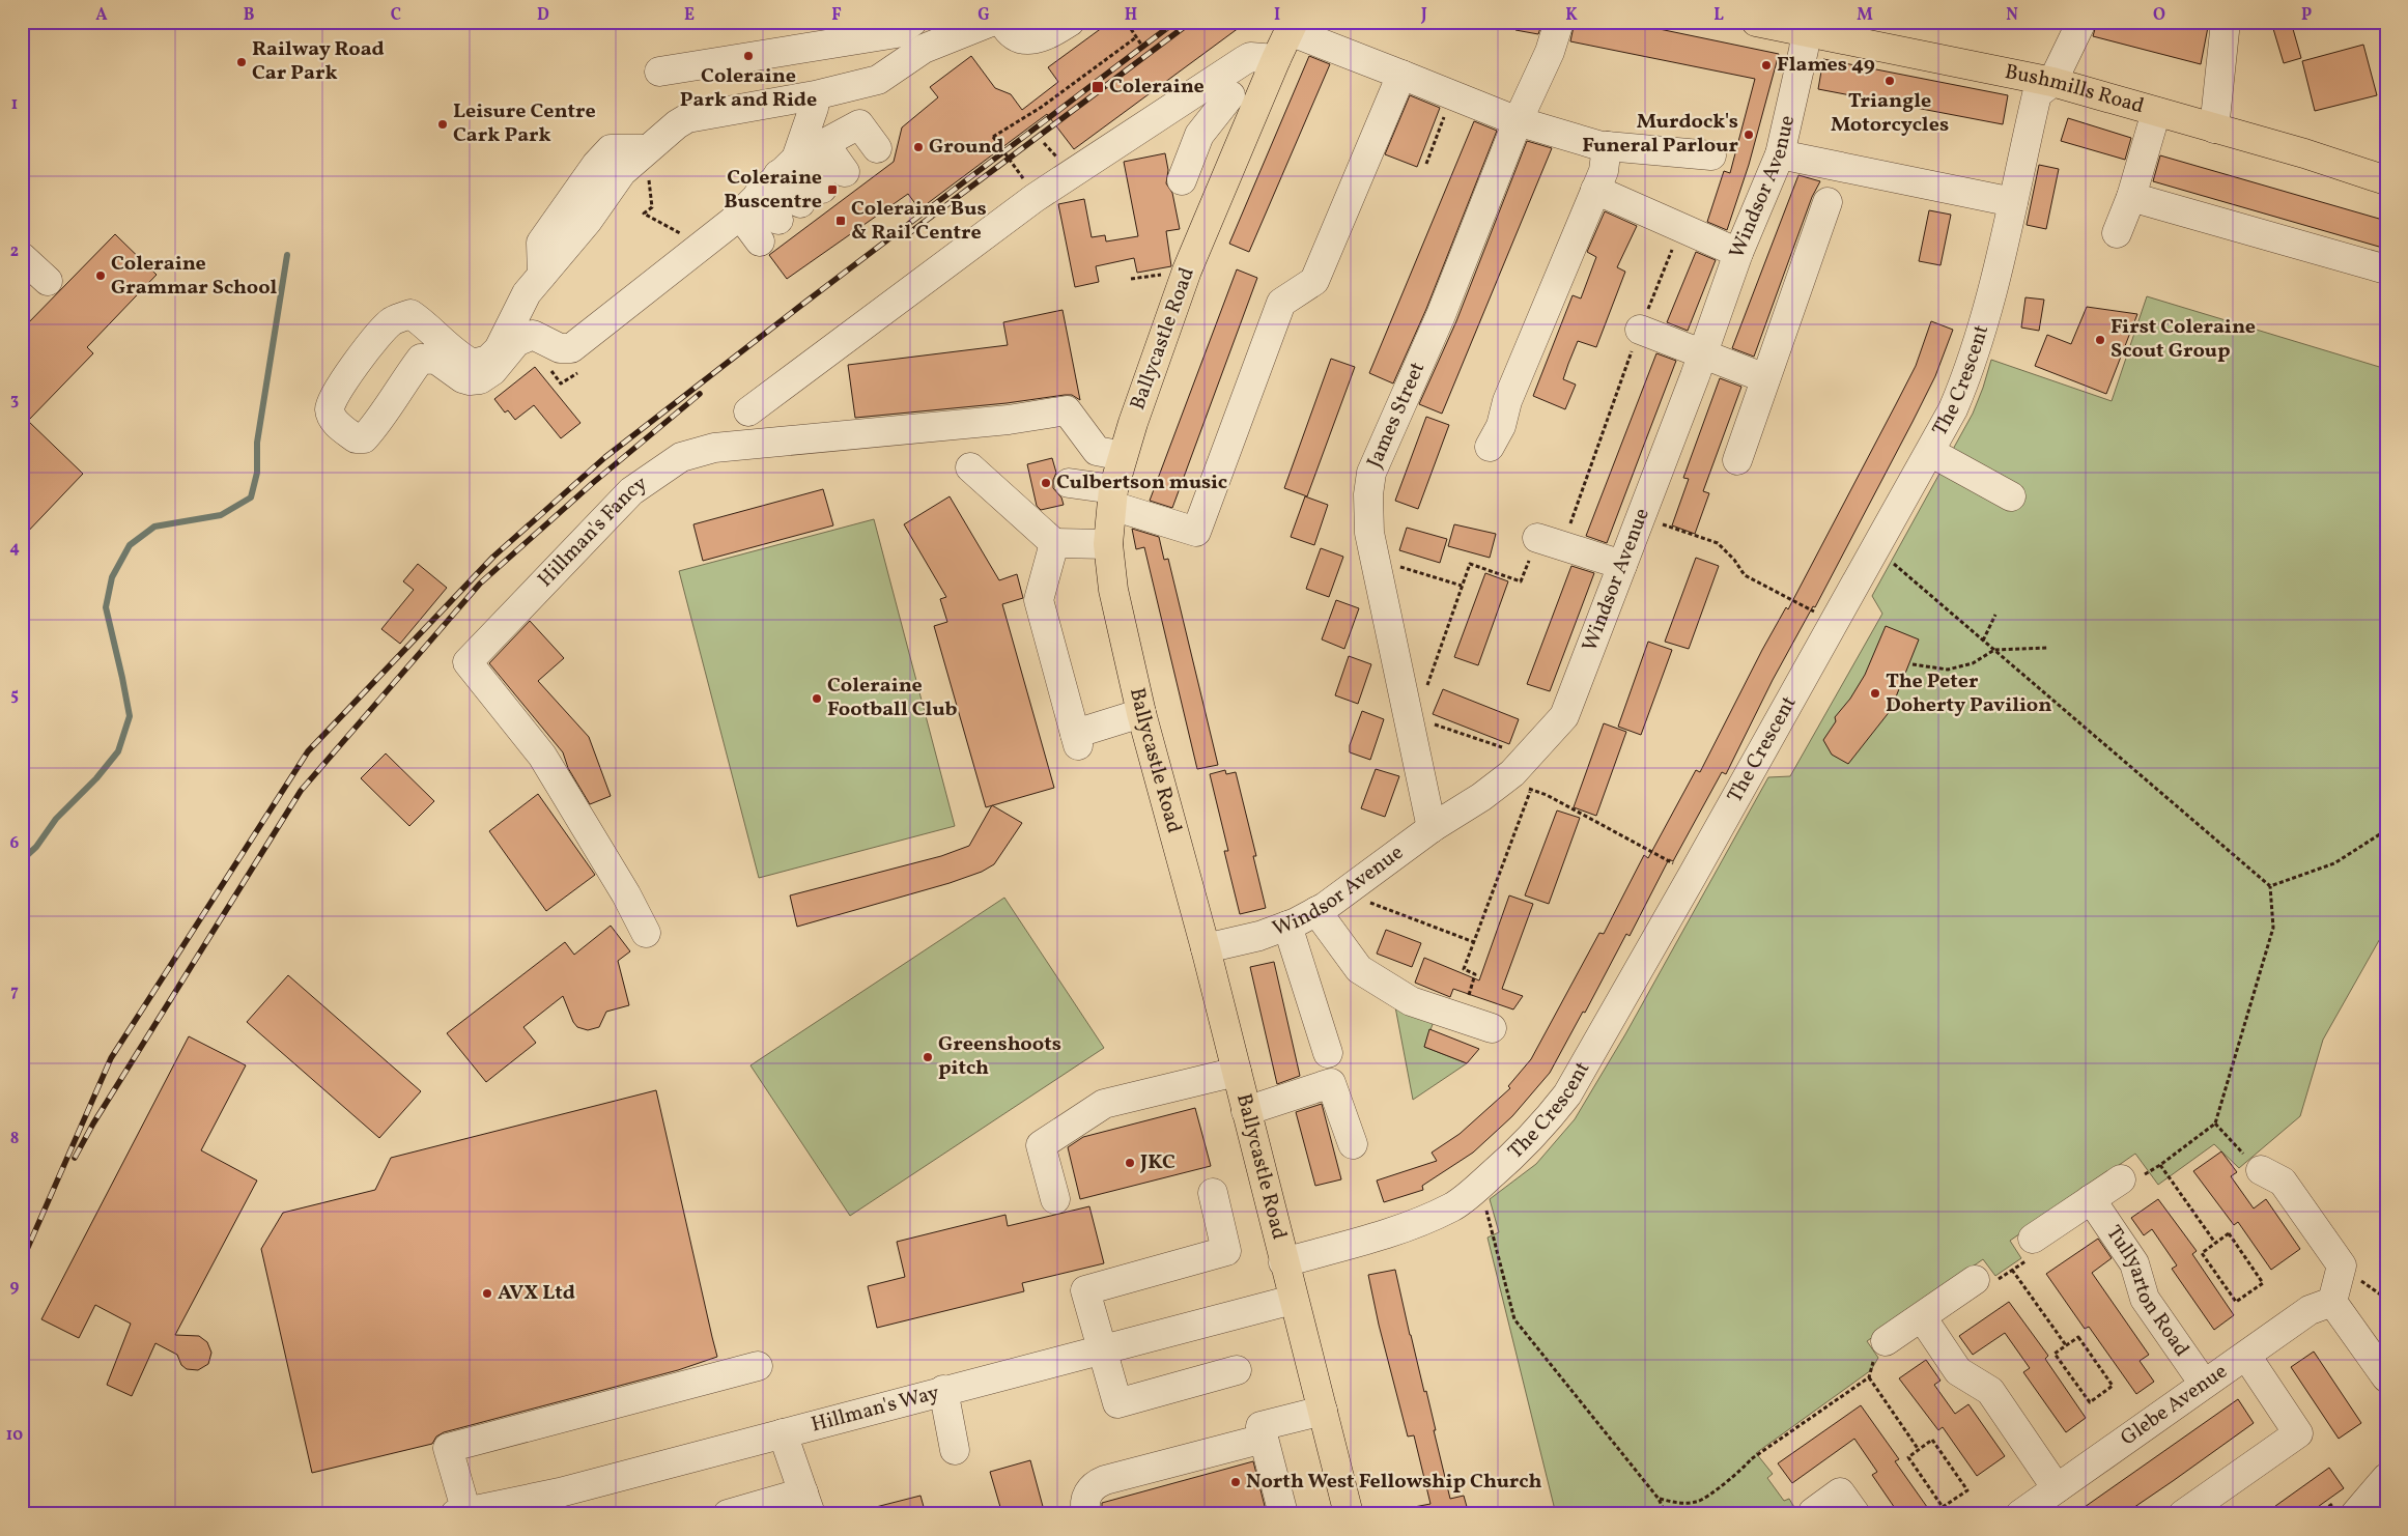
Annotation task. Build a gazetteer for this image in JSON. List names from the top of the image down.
{
  "streets": {
    "main road": ["Bushmills Road", "Ballycastle Road"],
    "street": [
      "Windsor Avenue",
      "The Crescent",
      "James Street",
      "Hillman's Fancy",
      "Tullyarton Road",
      "Glebe Avenue",
      "Hillman's Way"
    ]
  },
  "crossings": [
    ["Bushmills Road", "Windsor Avenue"],
    ["Bushmills Road", "The Crescent"],
    ["Windsor Avenue", "Ballycastle Road"],
    ["Windsor Avenue", "James Street"],
    ["Ballycastle Road", "The Crescent"],
    ["Ballycastle Road", "Hillman's Fancy"],
    ["Ballycastle Road", "Hillman's Way"],
    ["Tullyarton Road", "Glebe Avenue"]
  ],
  "places": {
    "other": [
      "Coleraine Park and Ride",
      "Railway Road Car Park",
      "Flames 49",
      "Triangle Motorcycles",
      "Leisure Centre Cark Park",
      "Murdock's Funeral Parlour",
      "Ground",
      "Coleraine Grammar School",
      "First Coleraine Scout Group",
      "Culbertson music",
      "The Peter Doherty Pavilion",
      "Coleraine Football Club",
      "Greenshoots pitch",
      "JKC",
      "AVX Ltd",
      "North West Fellowship Church"
    ],
    "transit": ["Coleraine", "Coleraine Buscentre", "Coleraine Bus & Rail Centre"]
  },
  "grid": {
    "columns": [
      "A",
      "B",
      "C",
      "D",
      "E",
      "F",
      "G",
      "H",
      "I",
      "J",
      "K",
      "L",
      "M",
      "N",
      "O",
      "P"
    ],
    "rows": [
      "1",
      "2",
      "3",
      "4",
      "5",
      "6",
      "7",
      "8",
      "9",
      "10"
    ]
  }
}
